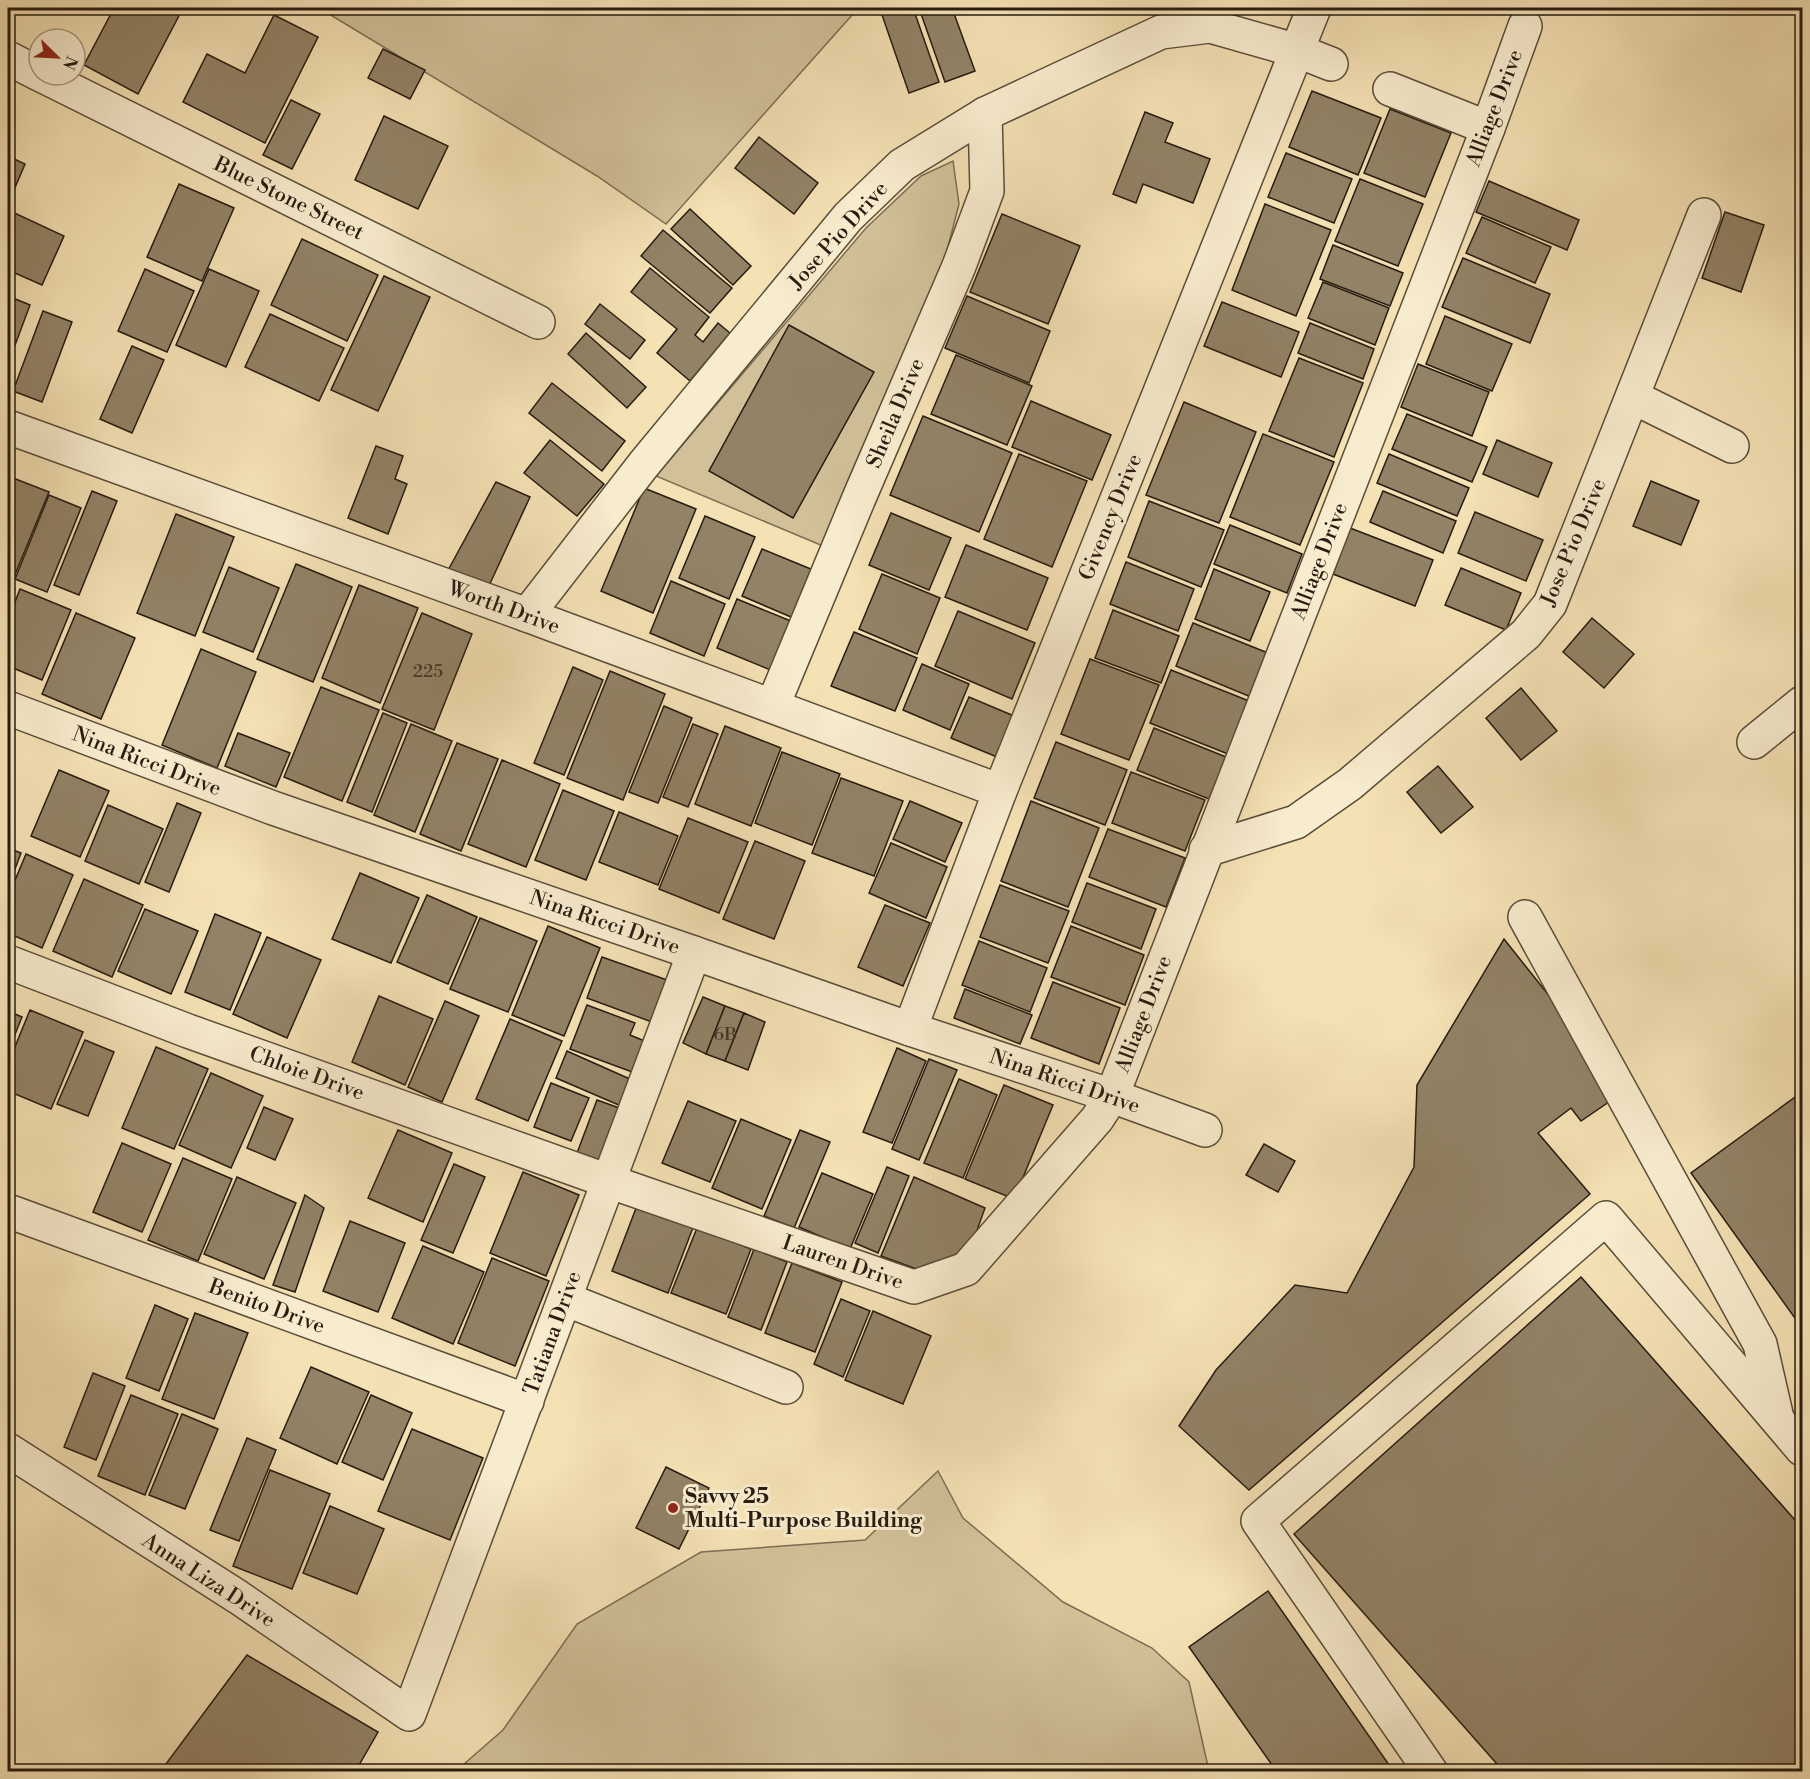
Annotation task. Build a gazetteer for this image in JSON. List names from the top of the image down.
{
  "streets": {
    "street": [
      "Alliage Drive",
      "Blue Stone Street",
      "Jose Pio Drive",
      "Sheila Drive",
      "Givency Drive",
      "Worth Drive",
      "Nina Ricci Drive",
      "Chloie Drive",
      "Lauren Drive",
      "Benito Drive",
      "Tatiana Drive",
      "Anna Liza Drive"
    ]
  },
  "crossings": [
    ["Alliage Drive", "Jose Pio Drive"],
    ["Alliage Drive", "Nina Ricci Drive"],
    ["Alliage Drive", "Lauren Drive"],
    ["Jose Pio Drive", "Sheila Drive"],
    ["Jose Pio Drive", "Givency Drive"],
    ["Jose Pio Drive", "Worth Drive"],
    ["Sheila Drive", "Worth Drive"],
    ["Givency Drive", "Worth Drive"],
    ["Givency Drive", "Nina Ricci Drive"],
    ["Nina Ricci Drive", "Lauren Drive"],
    ["Nina Ricci Drive", "Tatiana Drive"],
    ["Chloie Drive", "Lauren Drive"],
    ["Chloie Drive", "Tatiana Drive"],
    ["Lauren Drive", "Tatiana Drive"],
    ["Benito Drive", "Tatiana Drive"],
    ["Tatiana Drive", "Anna Liza Drive"]
  ],
  "places": ["Savvy 25 Multi-Purpose Building"],
  "house_numbers": ["225", "6B"],
  "north": "bottom right"
}
